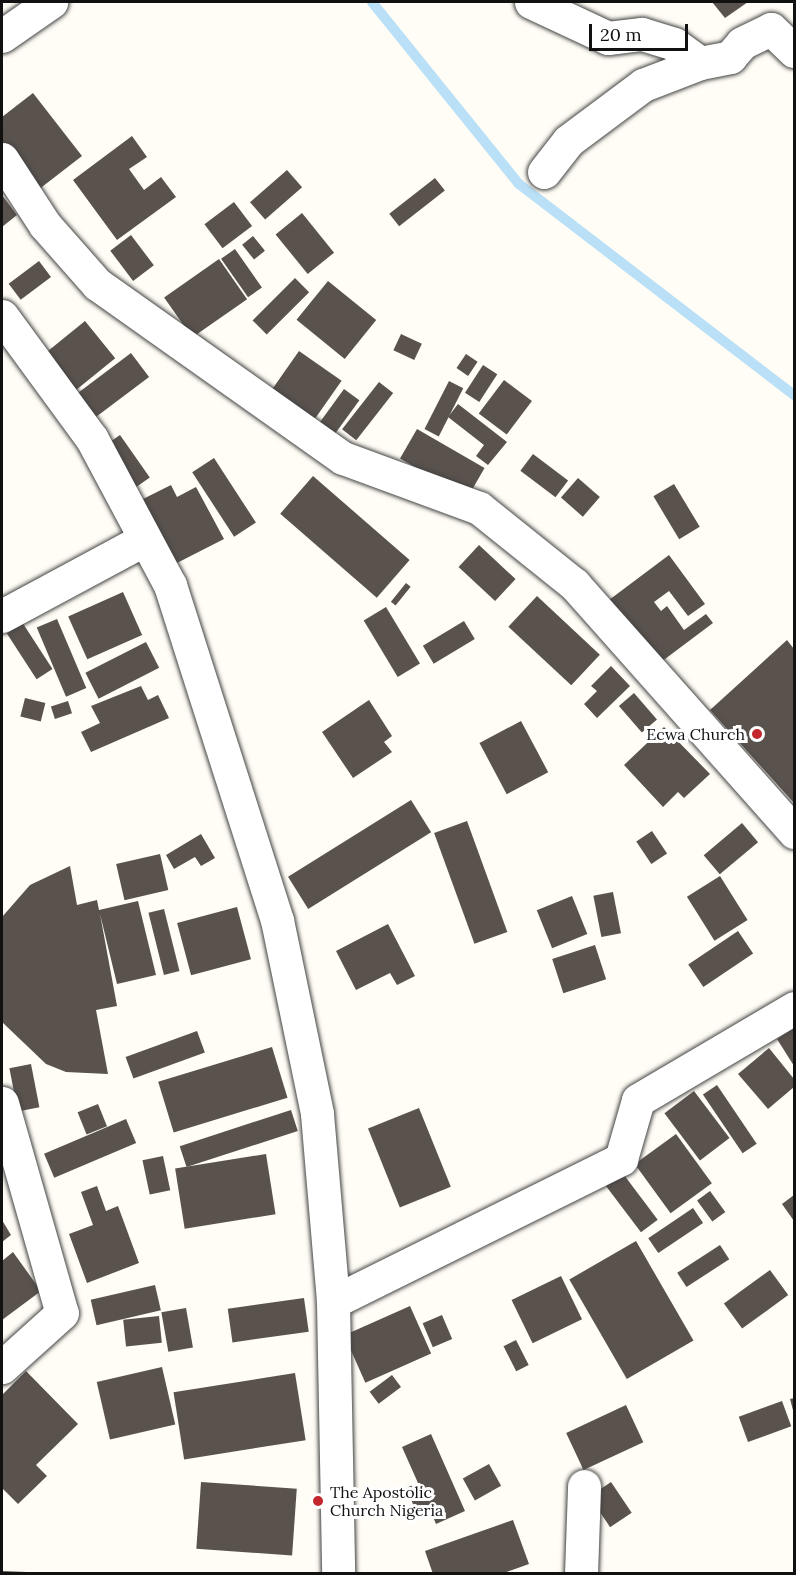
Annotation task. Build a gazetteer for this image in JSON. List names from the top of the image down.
{
  "places": ["Ecwa Church", "The Apostolic Church Nigeria"],
  "scale_bar": "20 m"
}
